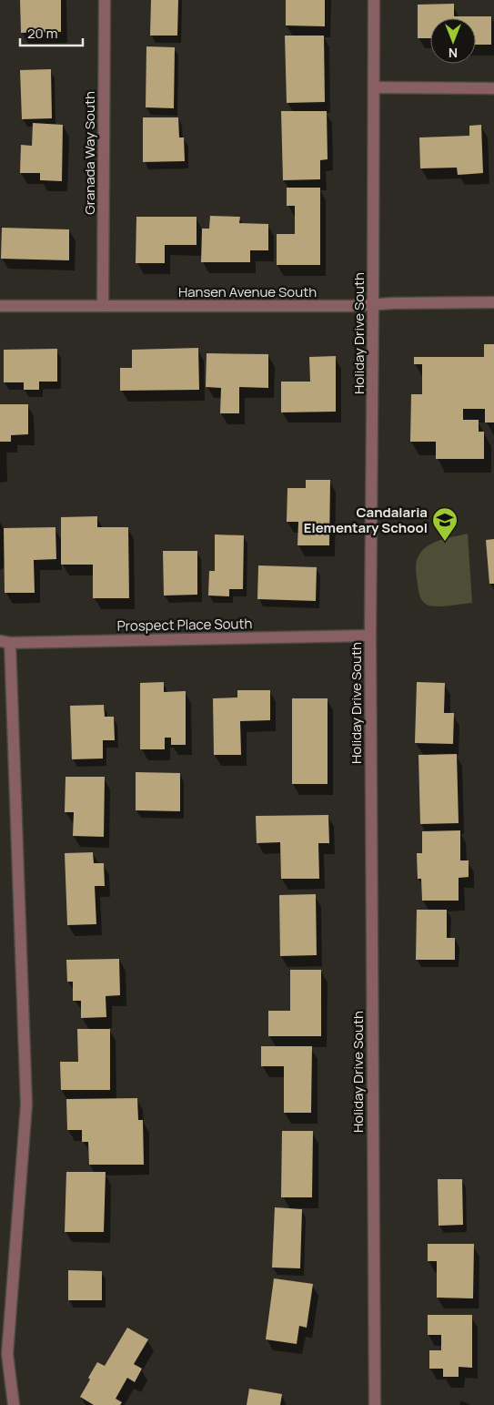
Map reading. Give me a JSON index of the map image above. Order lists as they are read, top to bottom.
{
  "streets": {
    "street": [
      "Granada Way South",
      "Hansen Avenue South",
      "Holiday Drive South",
      "Prospect Place South"
    ]
  },
  "crossings": [
    ["Granada Way South", "Hansen Avenue South"],
    ["Hansen Avenue South", "Holiday Drive South"],
    ["Holiday Drive South", "Prospect Place South"]
  ],
  "places": {
    "school or university": ["Candalaria Elementary School"]
  },
  "scale_bar": "20 m",
  "north": "bottom"
}
